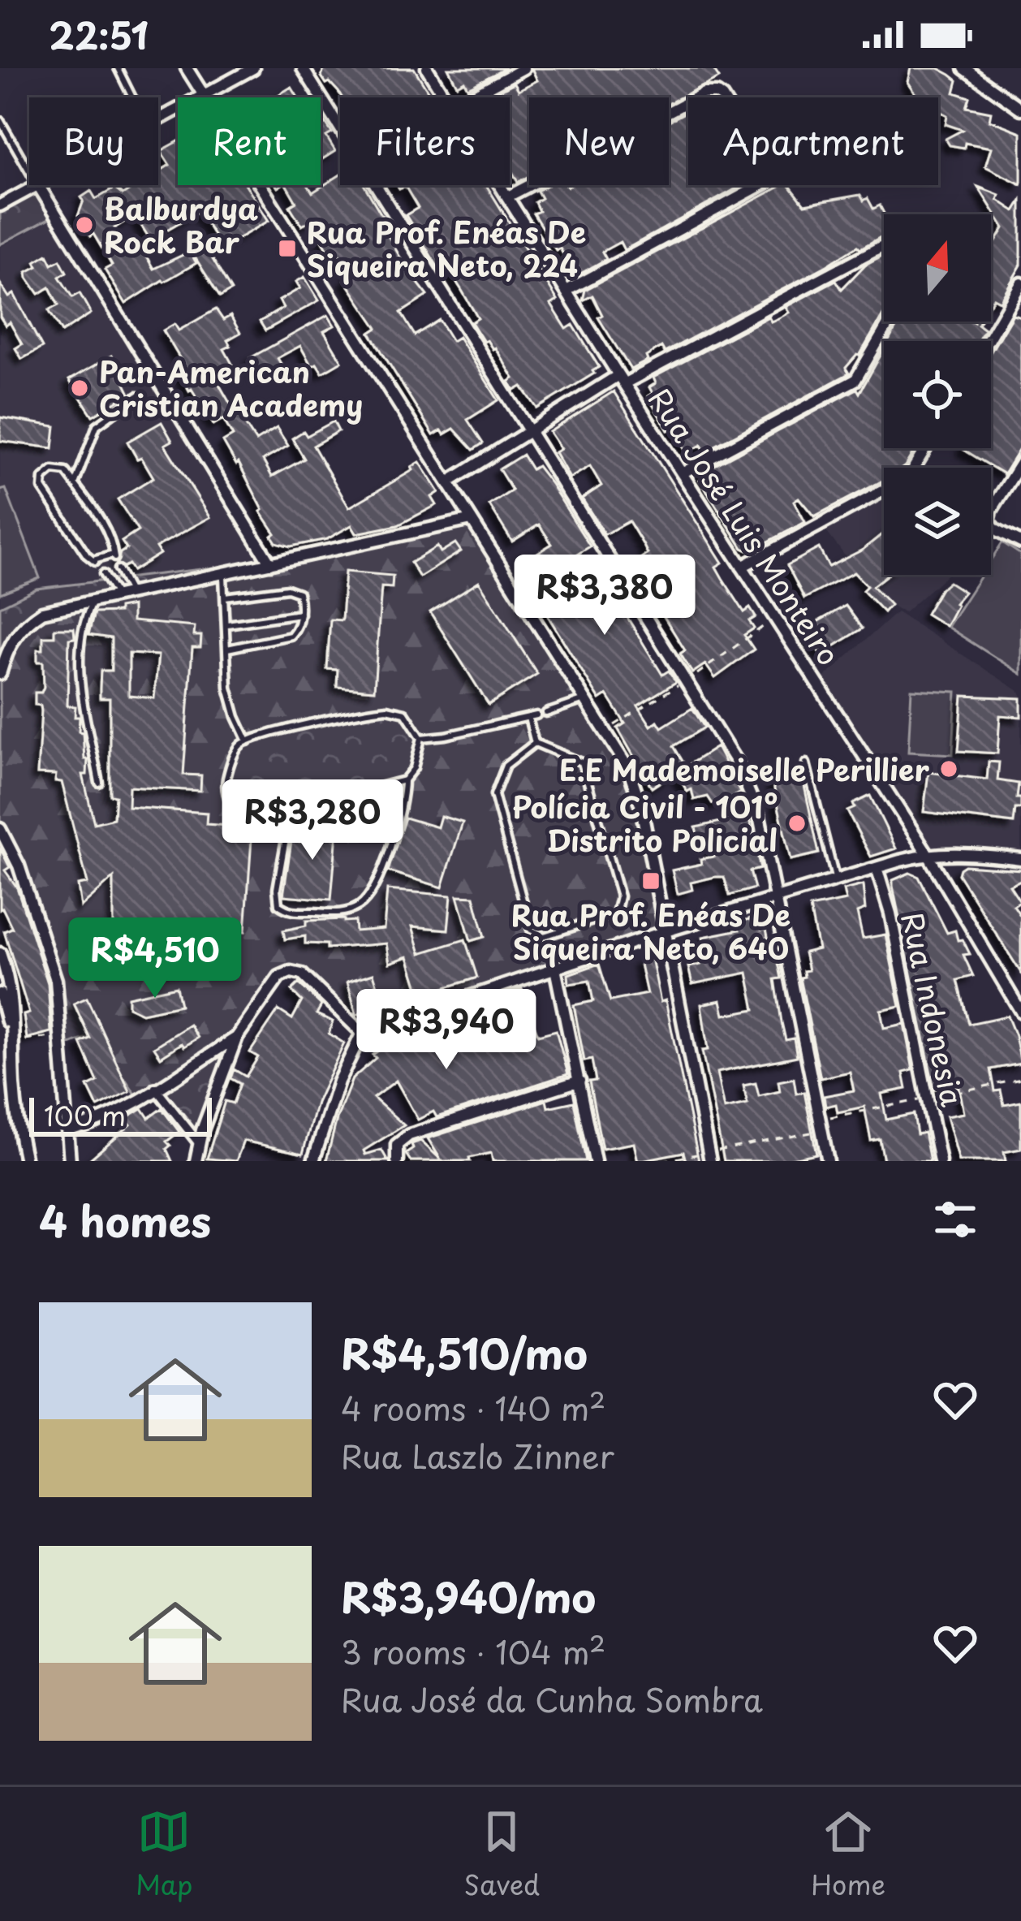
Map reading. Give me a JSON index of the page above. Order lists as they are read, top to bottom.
{
  "streets": {
    "street": ["Rua José Luis Monteiro", "Rua Indonesia"]
  },
  "places": {
    "other": [
      "Balburdya Rock Bar",
      "Pan-American Cristian Academy",
      "E.E Mademoiselle Perillier",
      "Polícia Civil - 101º Distrito Policial"
    ],
    "transit": ["Rua Prof. Enéas De Siqueira Neto, 224", "Rua Prof. Enéas De Siqueira Neto, 640"]
  },
  "scale_bar": "100 m",
  "north": "top",
  "page": {
    "status": "22:51",
    "chip": [
      "Buy",
      "Rent",
      "Filters",
      "New",
      "Apartment"
    ],
    "price": [
      "R$3,380",
      "R$3,280",
      "R$4,510",
      "R$3,940"
    ],
    "scale": "100 m",
    "heading": "4 homes",
    "list": [
      {
        "name": "R$4,510/mo",
        "note": "4 rooms · 140 m² · Rua Laszlo Zinner"
      },
      {
        "name": "R$3,940/mo",
        "note": "3 rooms · 104 m² · Rua José da Cunha Sombra"
      }
    ],
    "tabs": ["Map", "Saved", "Home"]
  }
}
